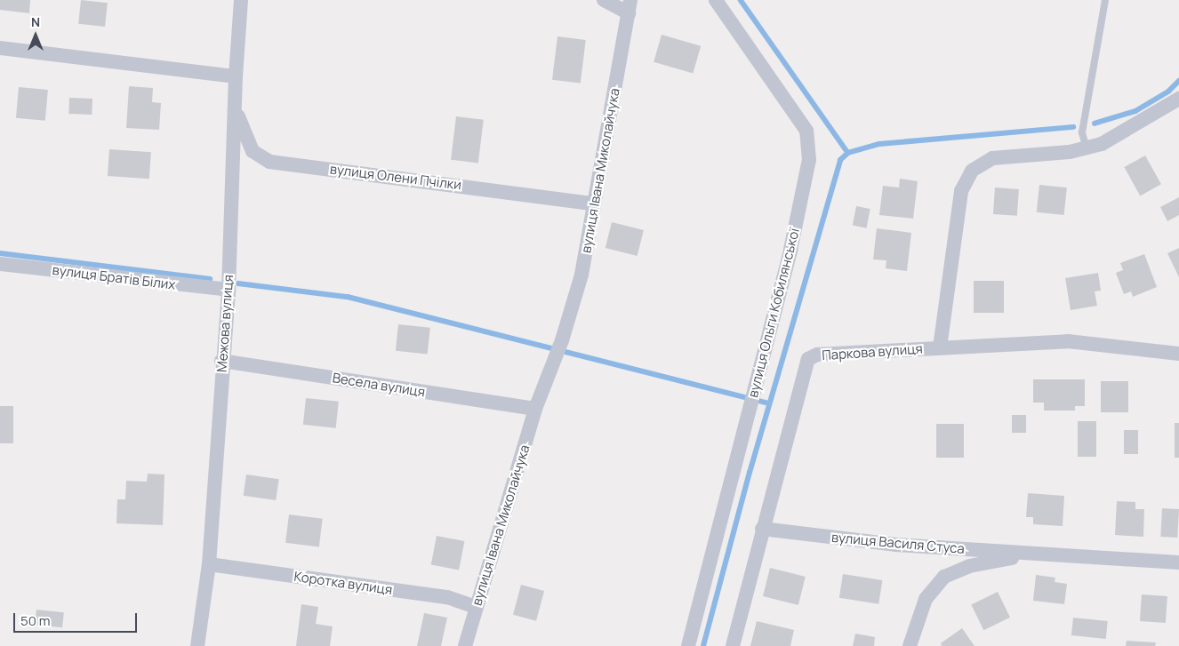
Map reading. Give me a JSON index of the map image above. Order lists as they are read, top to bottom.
{
  "streets": {
    "street": [
      "вулиця Івана Миколайчука",
      "вулиця Олени Пчілки",
      "вулиця Братів Білих",
      "вулиця Ольги Кобилянської",
      "Межова вулиця",
      "Паркова вулиця",
      "Весела вулиця",
      "вулиця Василя Стуса",
      "Коротка вулиця"
    ]
  },
  "crossings": [
    ["вулиця Івана Миколайчука", "вулиця Олени Пчілки"],
    ["вулиця Івана Миколайчука", "Весела вулиця"],
    ["вулиця Івана Миколайчука", "Коротка вулиця"],
    ["вулиця Олени Пчілки", "Межова вулиця"],
    ["вулиця Братів Білих", "Межова вулиця"],
    ["Межова вулиця", "Весела вулиця"],
    ["Межова вулиця", "Коротка вулиця"],
    ["Паркова вулиця", "вулиця Василя Стуса"]
  ],
  "scale_bar": "50 m",
  "north": "top"
}
